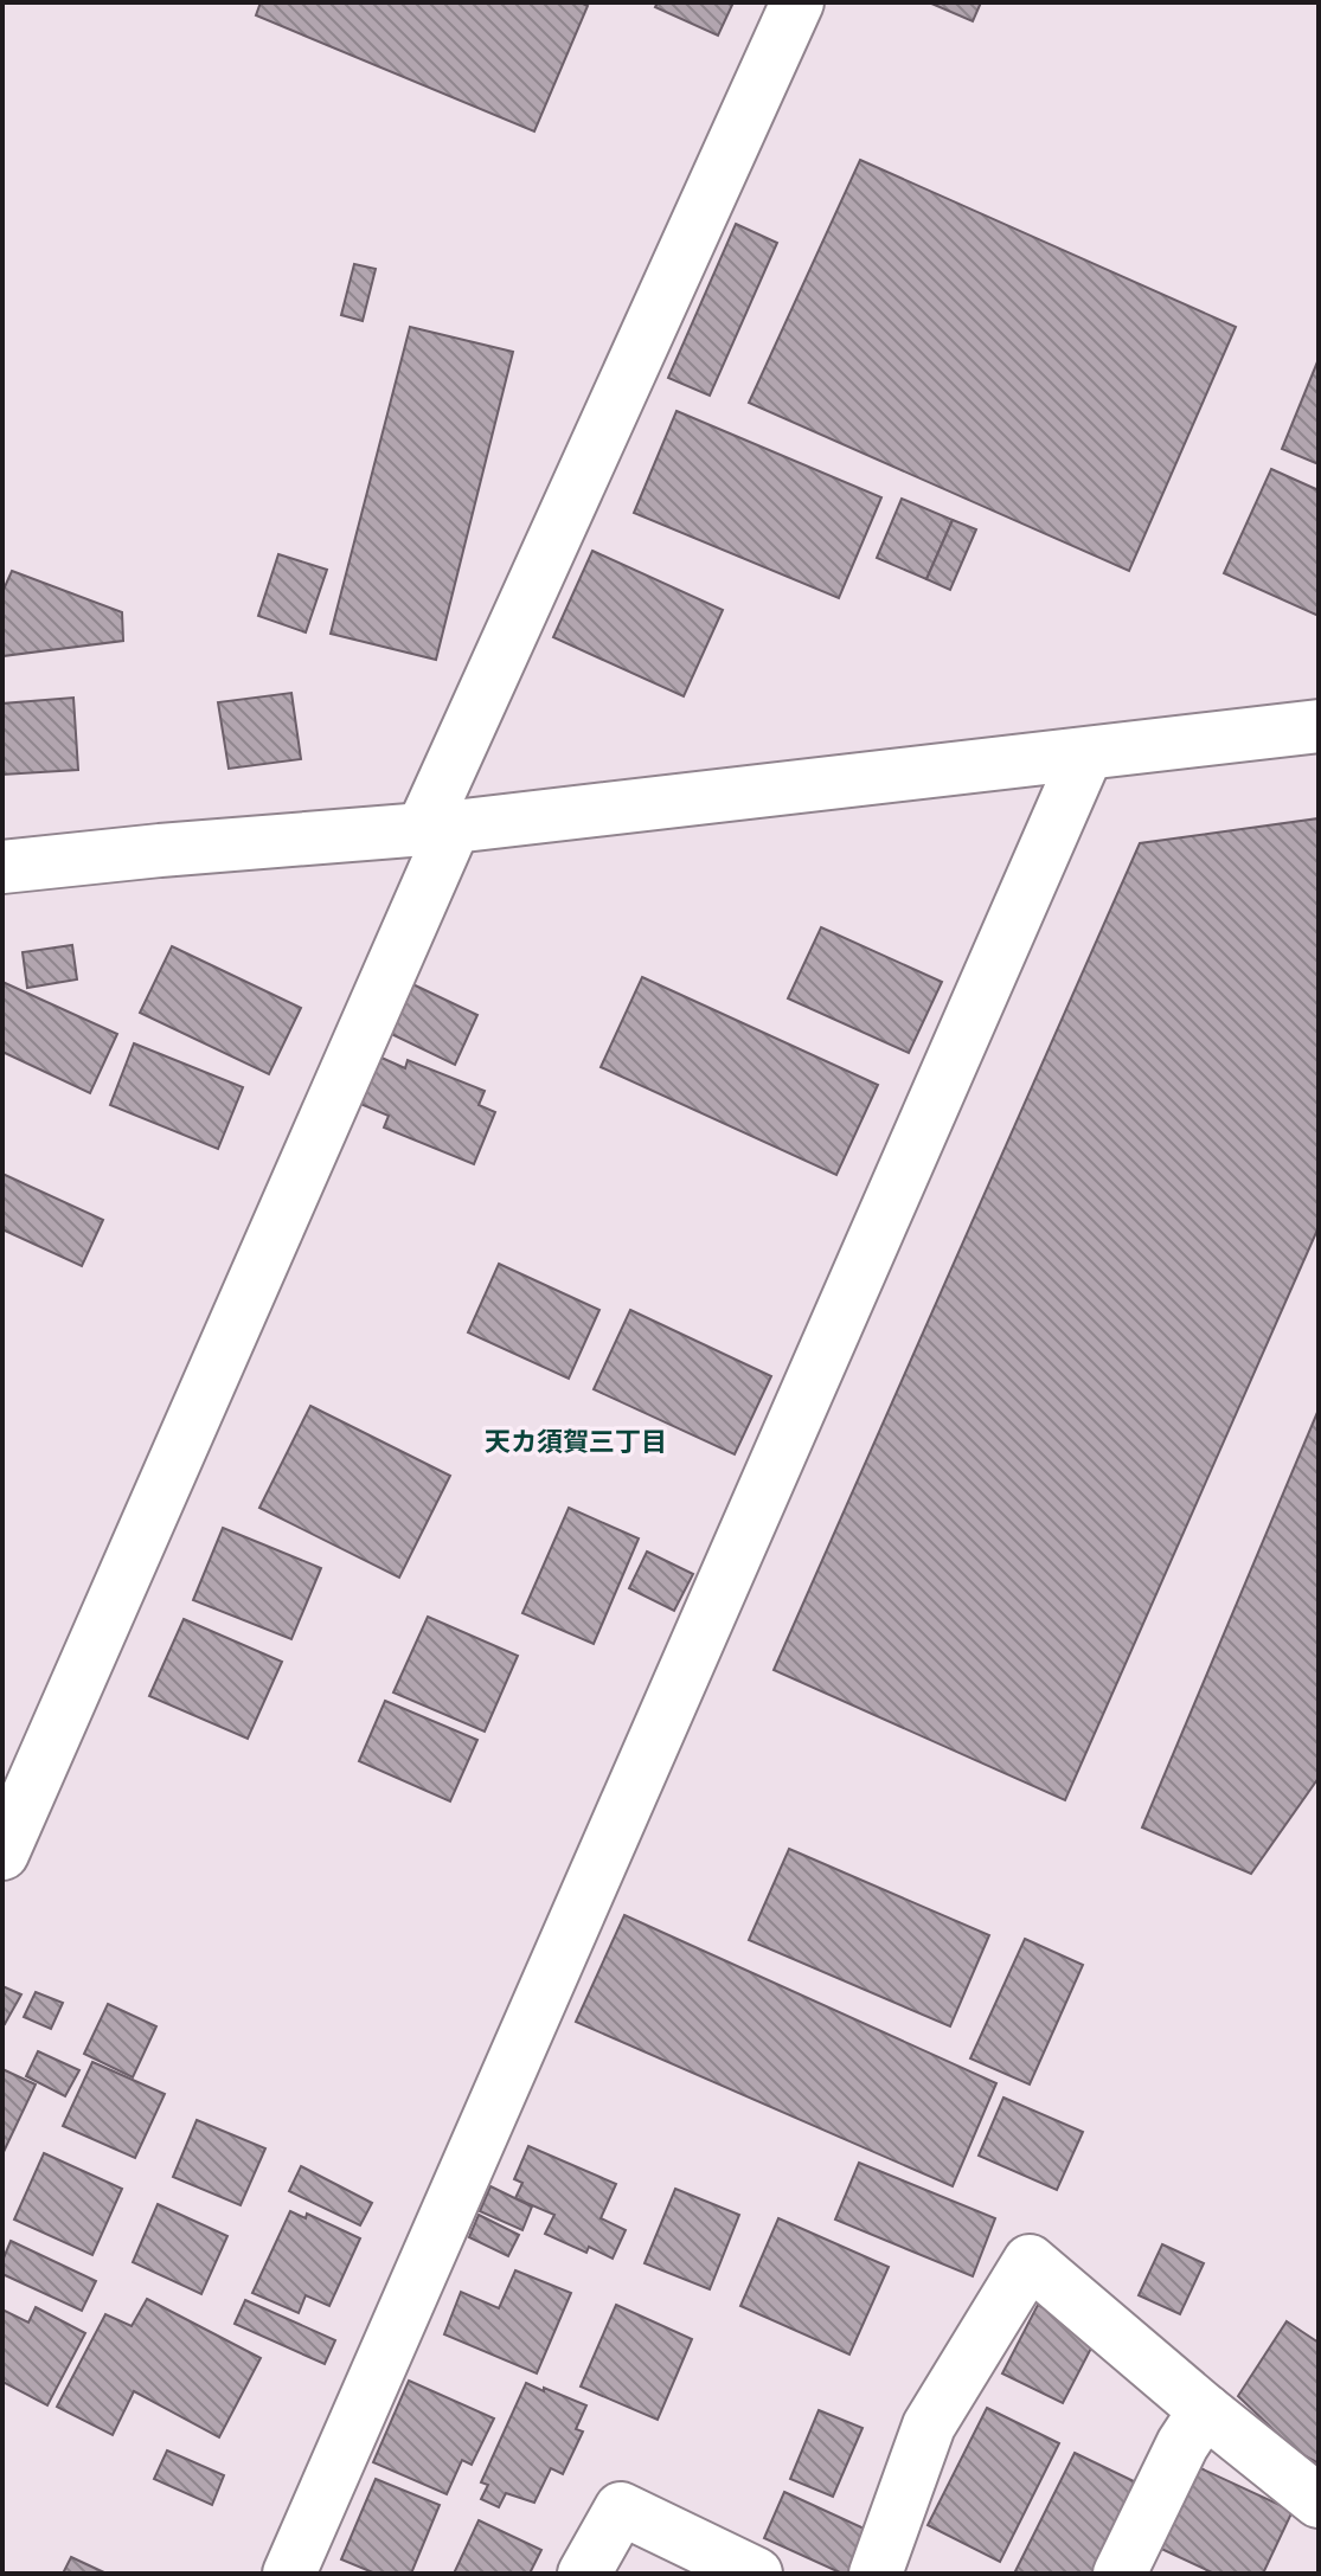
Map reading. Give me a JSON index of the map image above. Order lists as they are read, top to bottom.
{
  "districts": ["天カ須賀三丁目"]
}
